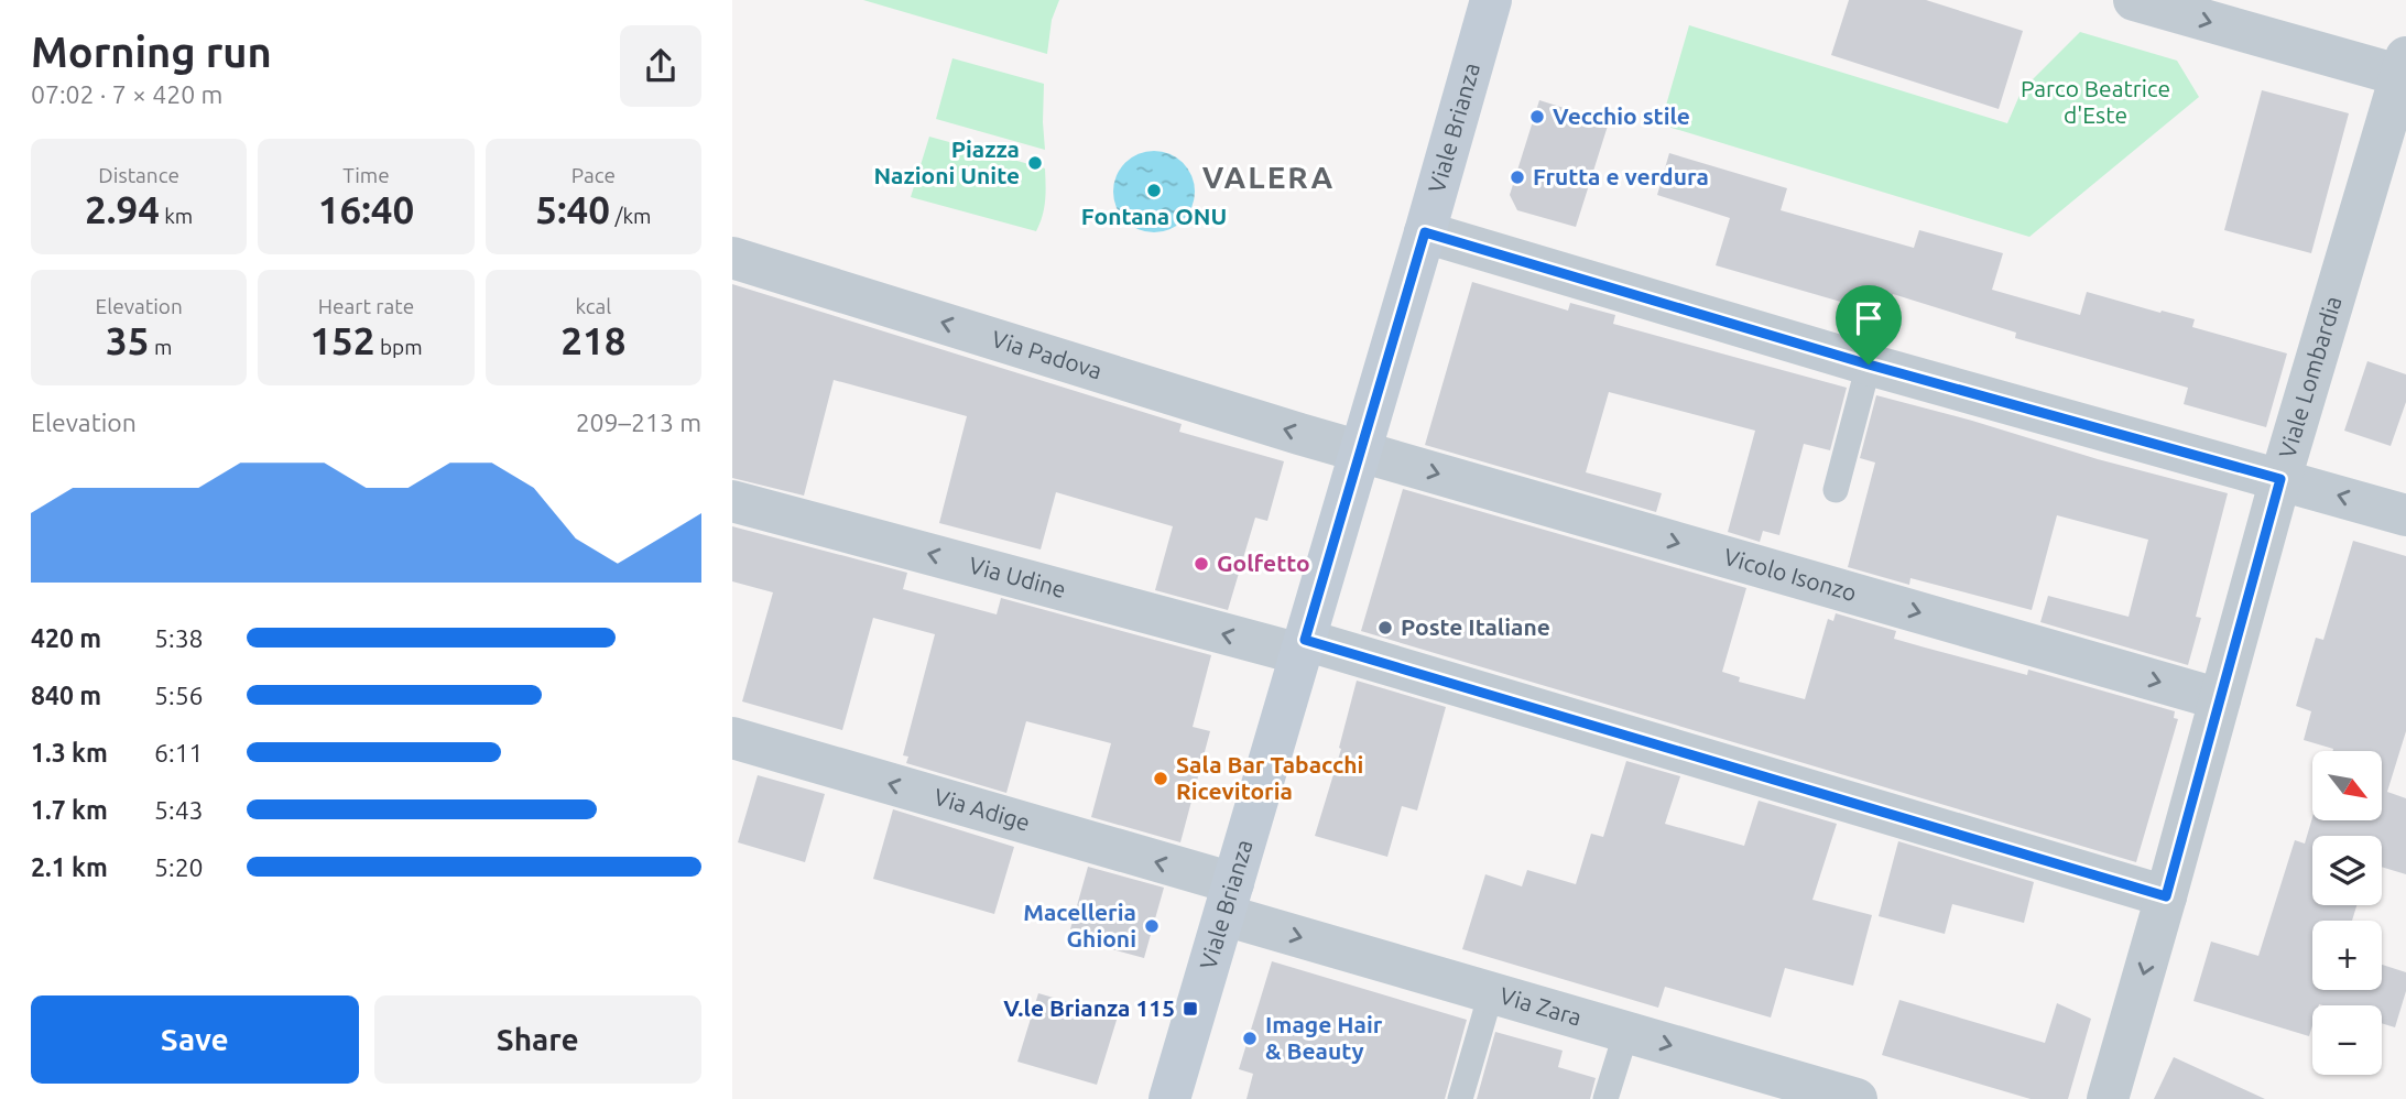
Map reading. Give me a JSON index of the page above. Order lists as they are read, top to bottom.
{
  "streets": {
    "street": [
      "Viale Brianza",
      "Via Padova",
      "Viale Lombardia",
      "Vicolo Isonzo",
      "Via Udine",
      "Via Adige",
      "Via Zara"
    ]
  },
  "crossings": [
    ["Viale Brianza", "Via Padova"],
    ["Viale Brianza", "Vicolo Isonzo"],
    ["Viale Brianza", "Via Udine"],
    ["Viale Brianza", "Via Adige"],
    ["Viale Brianza", "Via Zara"],
    ["Via Padova", "Vicolo Isonzo"],
    ["Viale Lombardia", "Vicolo Isonzo"],
    ["Viale Lombardia", "Via Udine"],
    ["Via Adige", "Via Zara"]
  ],
  "one_way": [
    "Via Padova",
    "Via Udine",
    "Via Adige",
    "Via Zara"
  ],
  "districts": ["VALERA"],
  "parks": ["Parco Beatrice d'Este"],
  "places": {
    "other": [
      "Vecchio stile",
      "Piazza Nazioni Unite",
      "Frutta e verdura",
      "Fontana ONU",
      "Golfetto",
      "Poste Italiane",
      "Sala Bar Tabacchi Ricevitoria",
      "Macelleria Ghioni",
      "Image Hair & Beauty"
    ],
    "transit": ["V.le Brianza 115"]
  },
  "north": "bottom right",
  "page": {
    "heading": ["Morning run", "07:02 · 7 × 420 m"],
    "stats": [
      ["Distance", "2.94 km"],
      ["Time", "16:40"],
      ["Pace", "5:40 /km"],
      ["Elevation", "35 m"],
      ["Heart rate", "152 bpm"],
      ["kcal", "218"]
    ],
    "chart": ["Elevation", "209–213 m"],
    "list": [
      {
        "name": "420 m",
        "note": "5:38"
      },
      {
        "name": "840 m",
        "note": "5:56"
      },
      {
        "name": "1.3 km",
        "note": "6:11"
      },
      {
        "name": "1.7 km",
        "note": "5:43"
      },
      {
        "name": "2.1 km",
        "note": "5:20"
      }
    ],
    "map_buttons": ["+", "−"],
    "buttons": ["Save", "Share"]
  }
}
